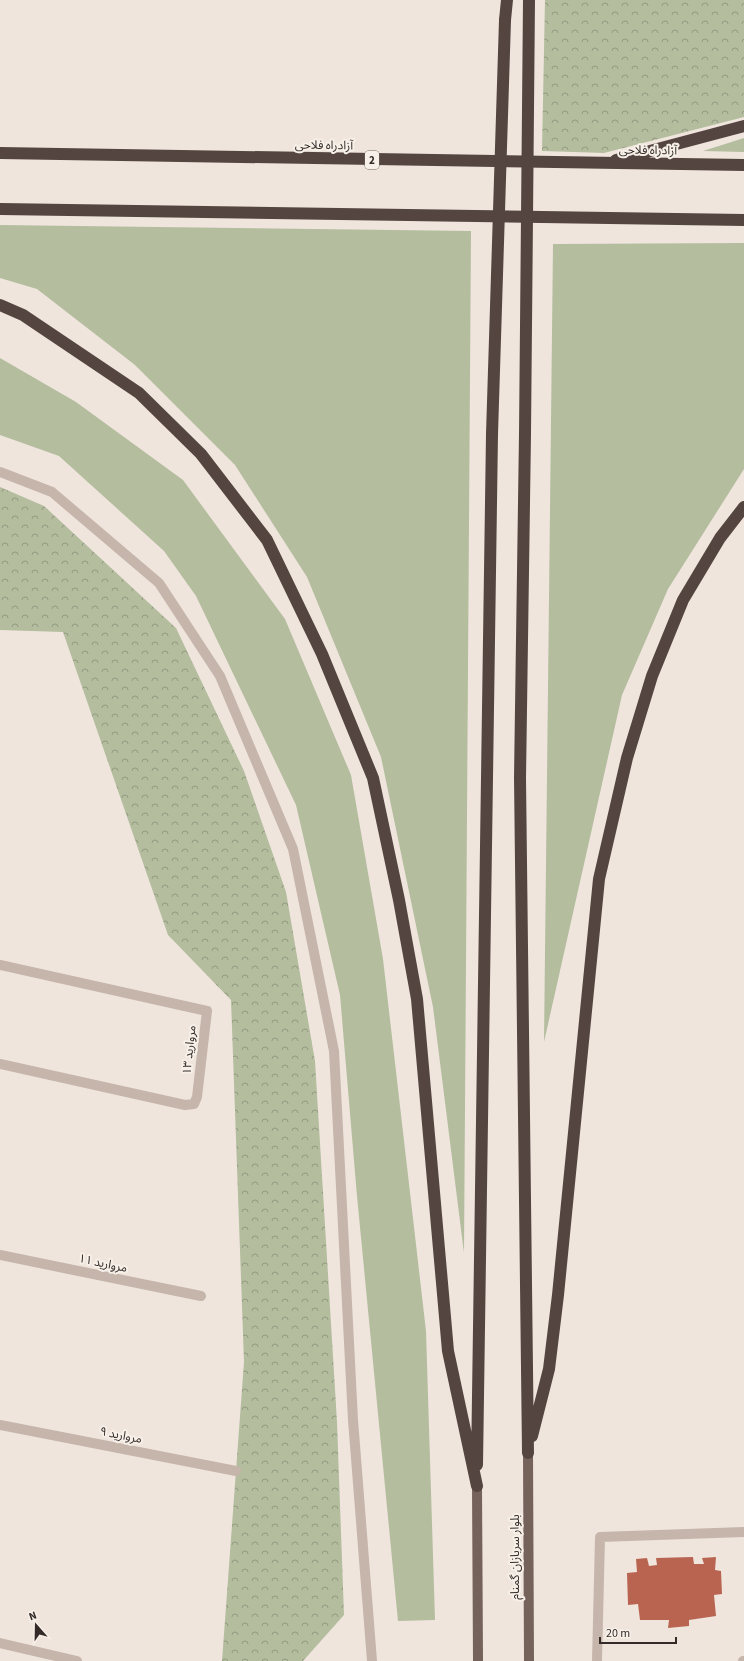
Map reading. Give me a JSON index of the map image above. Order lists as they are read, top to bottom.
{
  "streets": {
    "highway": ["آزادراه فلاحی", "2"],
    "main road": ["بلوار سربازان گمنام"],
    "street": ["مروارید ۱۳", "مروارید ۱۱", "مروارید ۹"]
  },
  "scale_bar": "20 m",
  "north": "top"
}
